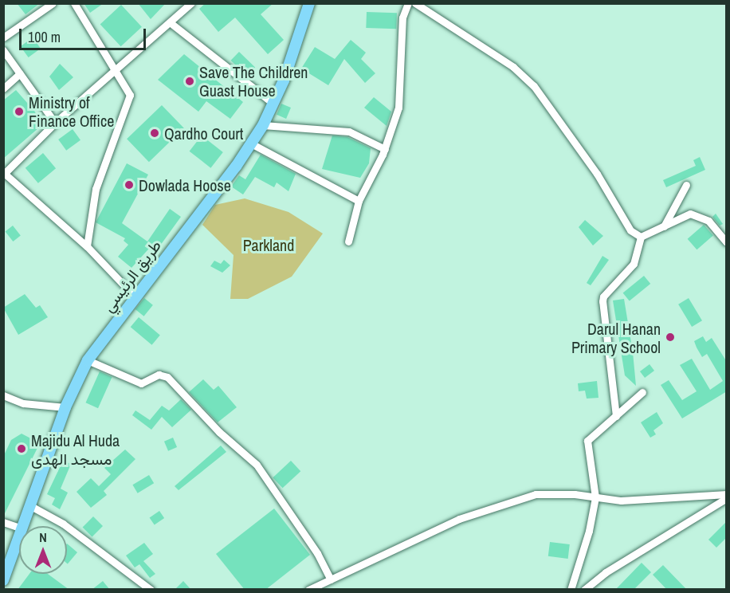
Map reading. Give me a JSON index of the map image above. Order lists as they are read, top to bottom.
{
  "streets": {
    "main road": ["طريق الرئيسي"]
  },
  "parks": ["Parkland"],
  "places": [
    "Save The Children Guast House",
    "Ministry of Finance Office",
    "Qardho Court",
    "Dowlada Hoose",
    "Darul Hanan Primary School",
    "Majidu Al Huda مسجد الهدى"
  ],
  "scale_bar": "100 m",
  "north": "top"
}
